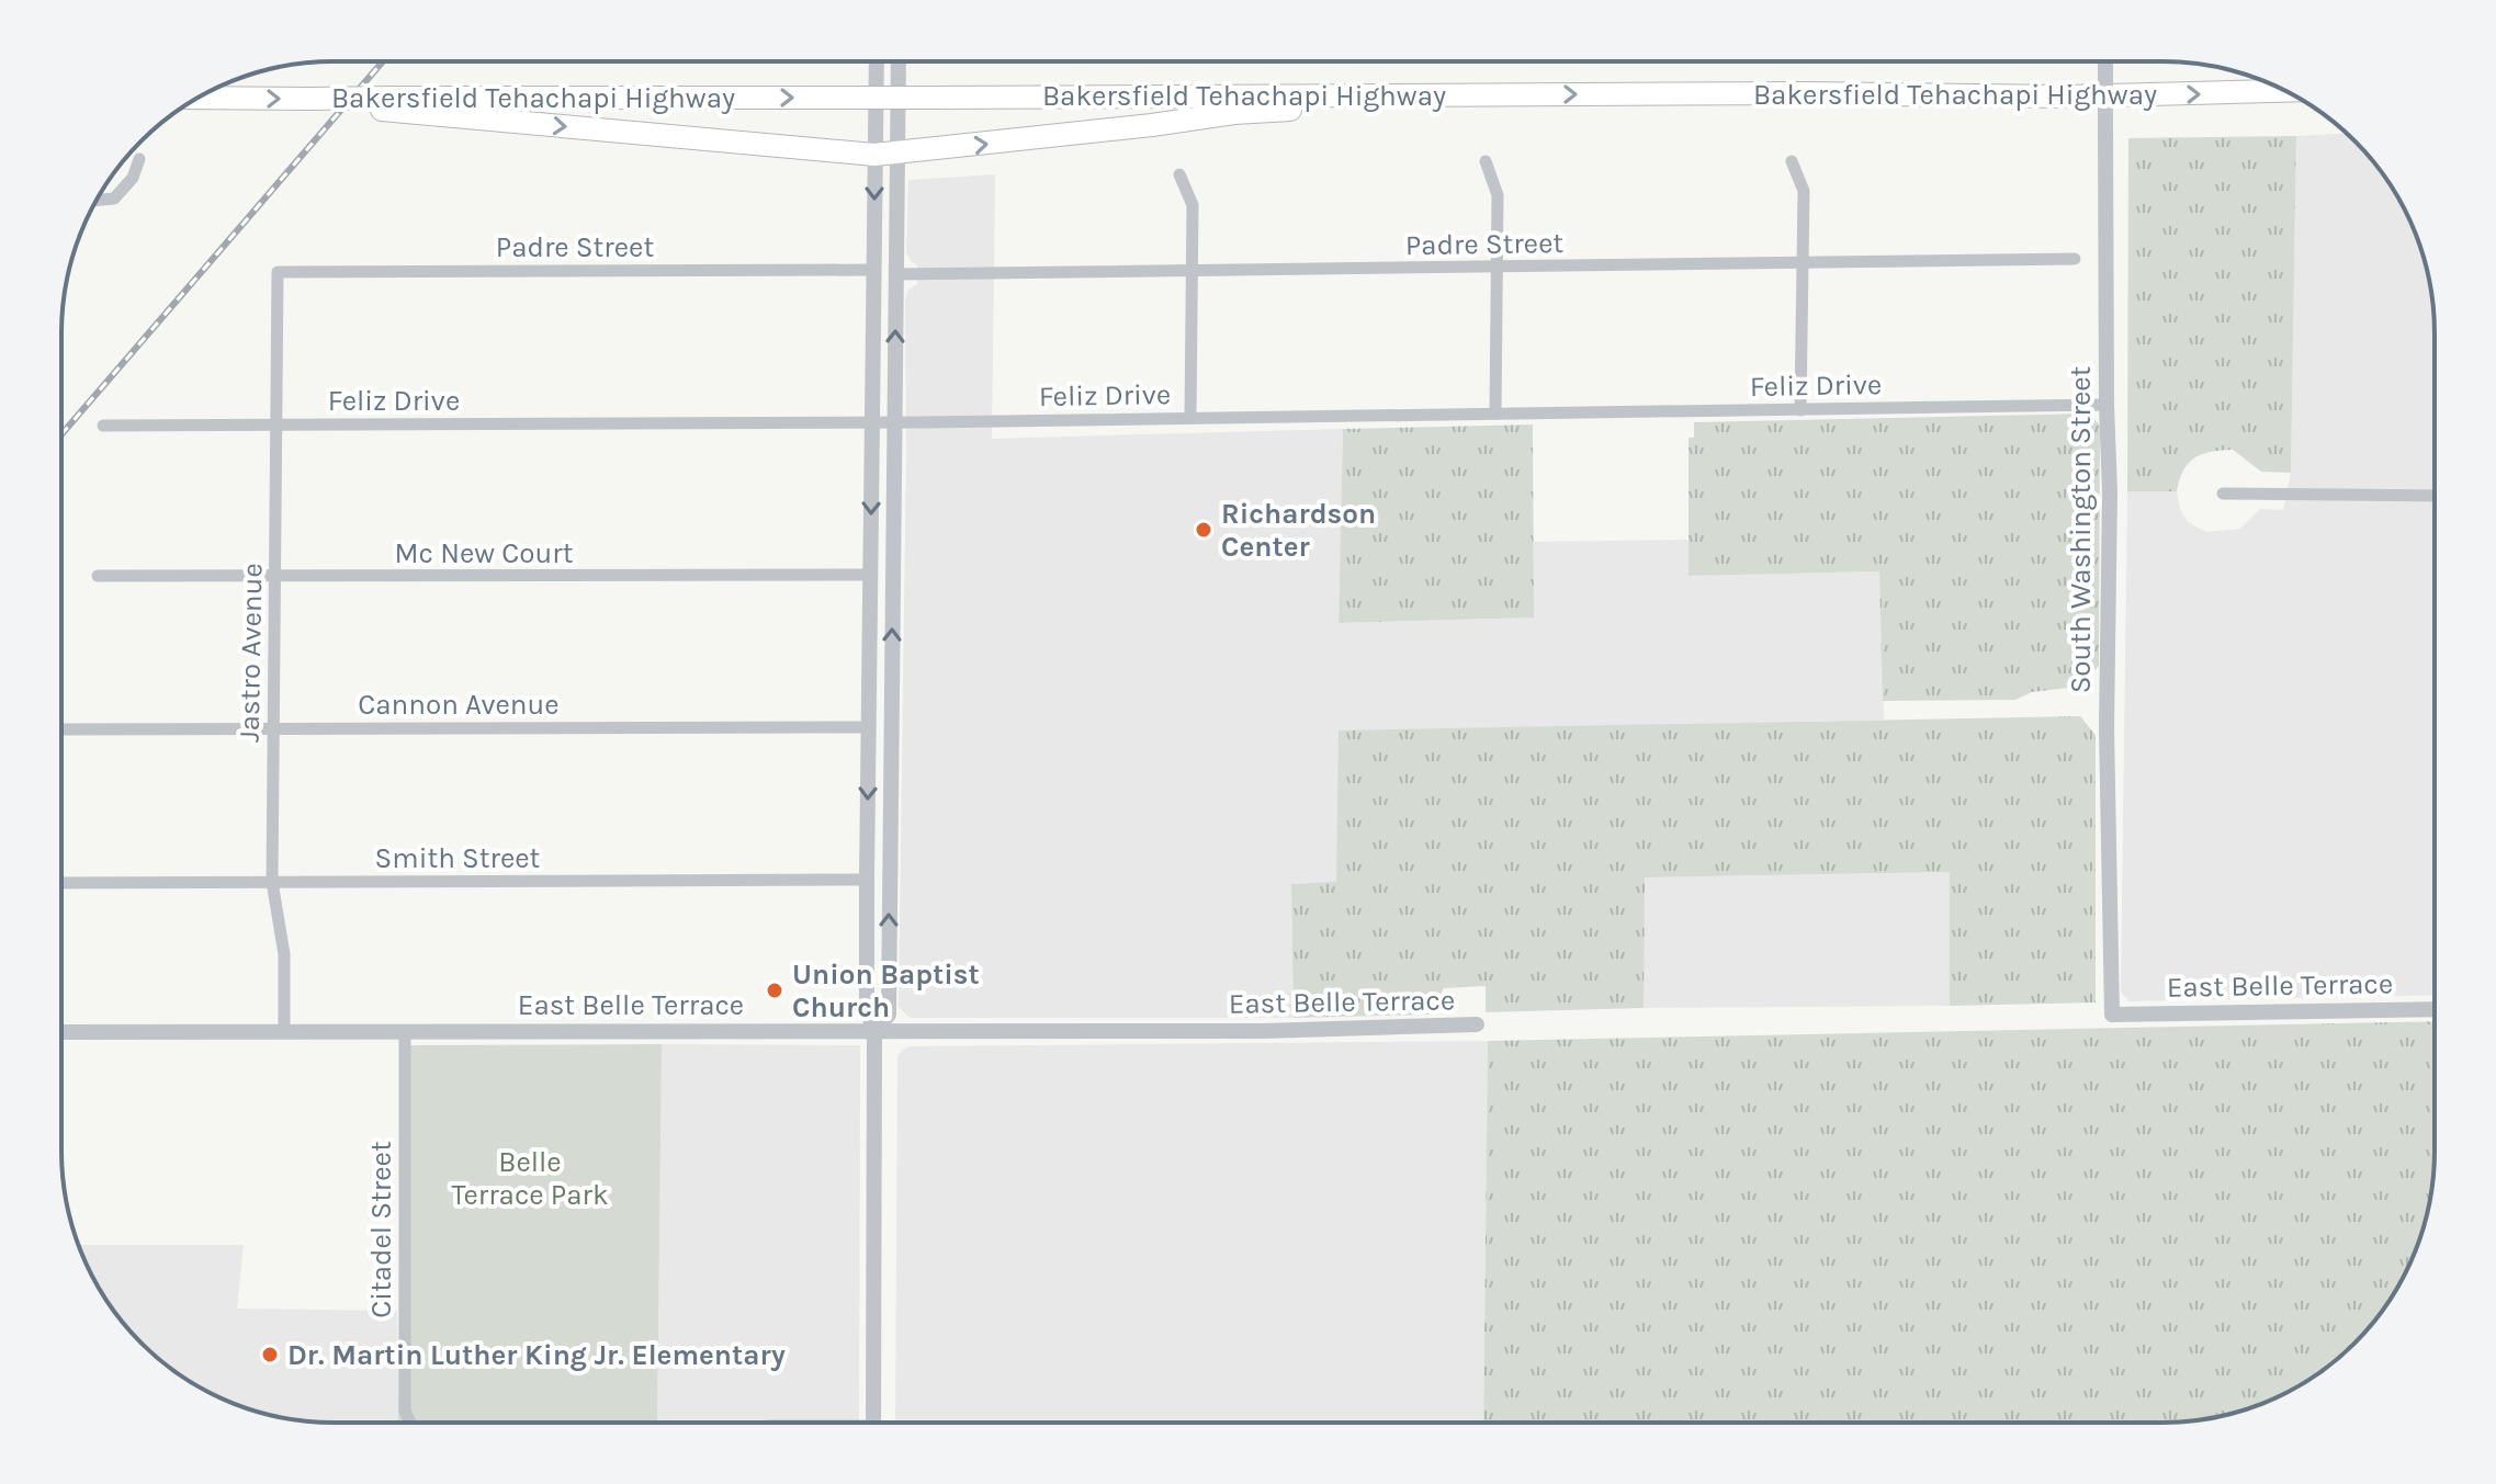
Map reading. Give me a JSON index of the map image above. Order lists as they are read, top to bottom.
{
  "streets": {
    "highway": ["Bakersfield Tehachapi Highway"],
    "street": [
      "Padre Street",
      "Feliz Drive",
      "South Washington Street",
      "Mc New Court",
      "Jastro Avenue",
      "Cannon Avenue",
      "Smith Street",
      "East Belle Terrace",
      "Citadel Street"
    ]
  },
  "crossings": [
    ["Padre Street", "Jastro Avenue"],
    ["Feliz Drive", "South Washington Street"],
    ["Feliz Drive", "Jastro Avenue"],
    ["South Washington Street", "East Belle Terrace"],
    ["Mc New Court", "Jastro Avenue"],
    ["Jastro Avenue", "Cannon Avenue"],
    ["Jastro Avenue", "Smith Street"],
    ["Jastro Avenue", "East Belle Terrace"],
    ["East Belle Terrace", "Citadel Street"]
  ],
  "parks": ["Belle Terrace Park"],
  "places": ["Richardson Center", "Union Baptist Church", "Dr. Martin Luther King Jr. Elementary"]
}
